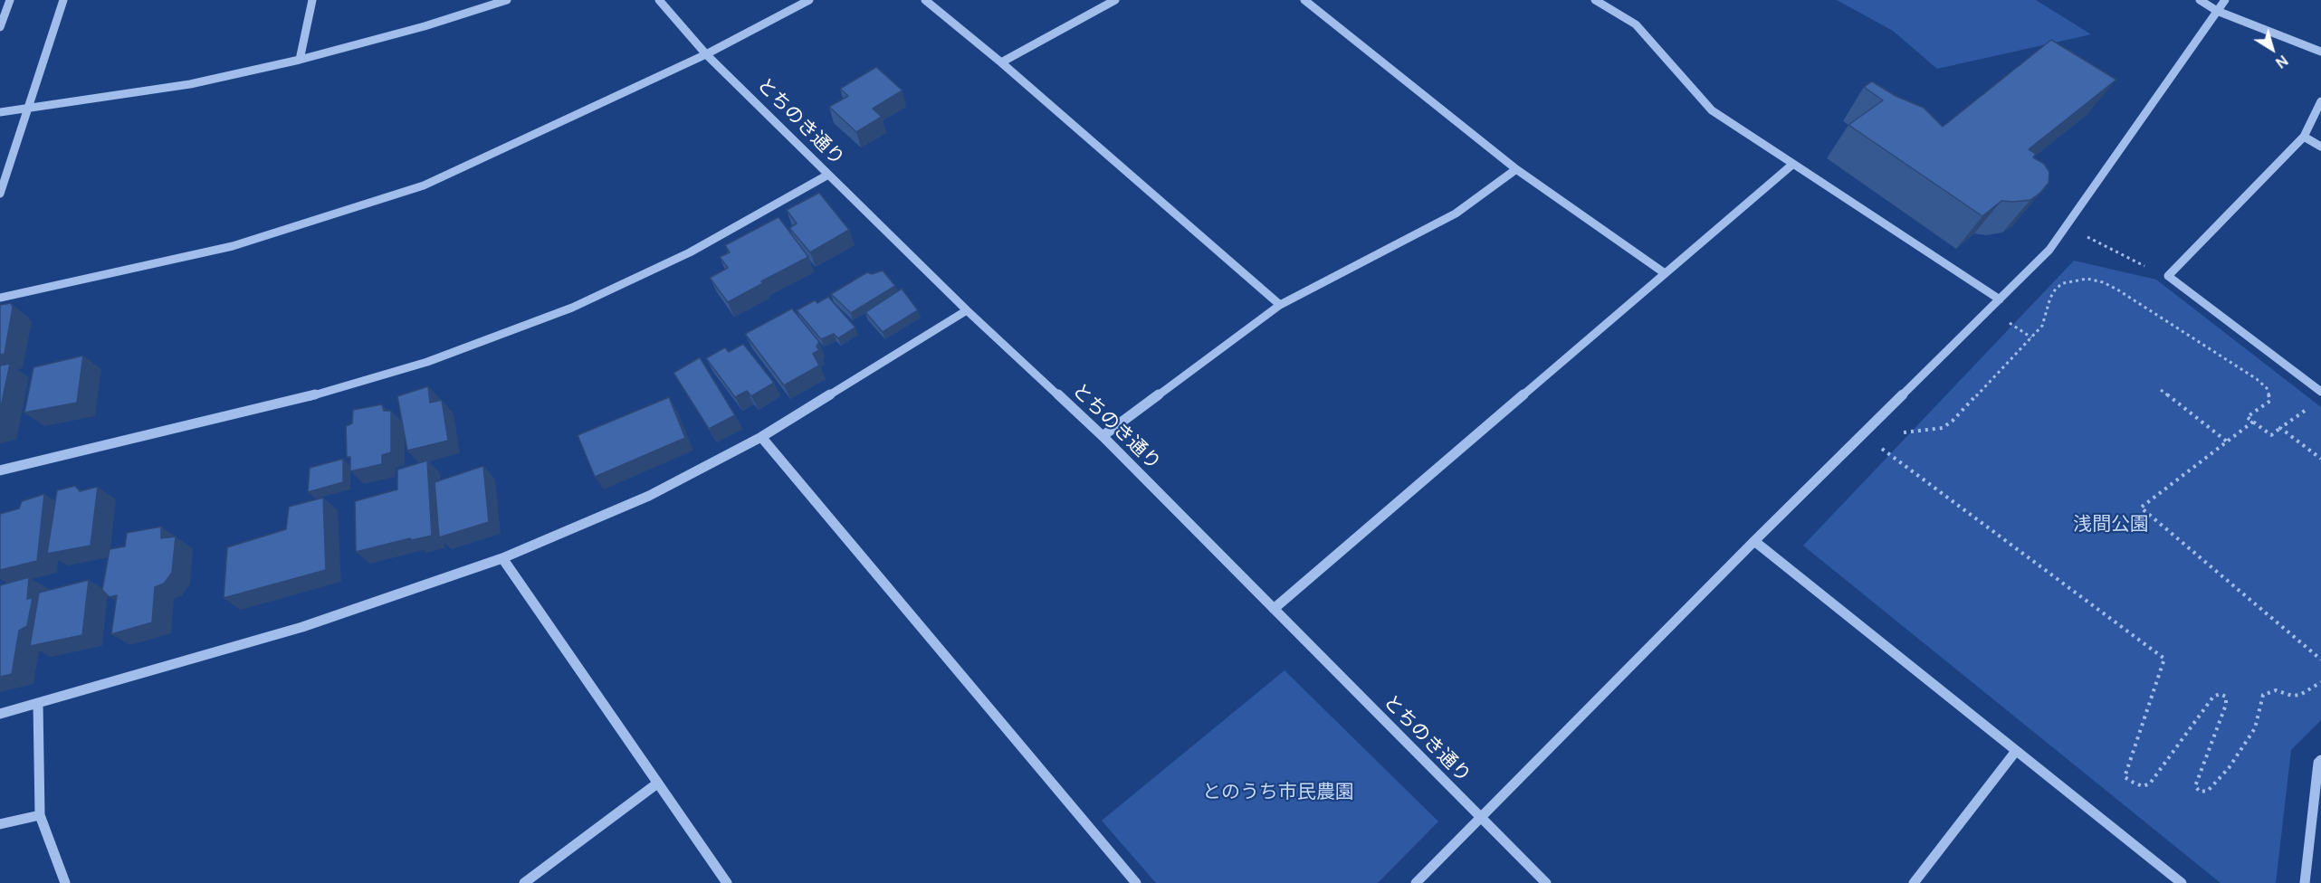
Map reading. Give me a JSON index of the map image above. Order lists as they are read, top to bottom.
{
  "streets": {
    "street": ["とちのき通り"]
  },
  "parks": ["浅間公園", "とのうち市民農園"],
  "north": "bottom right"
}
